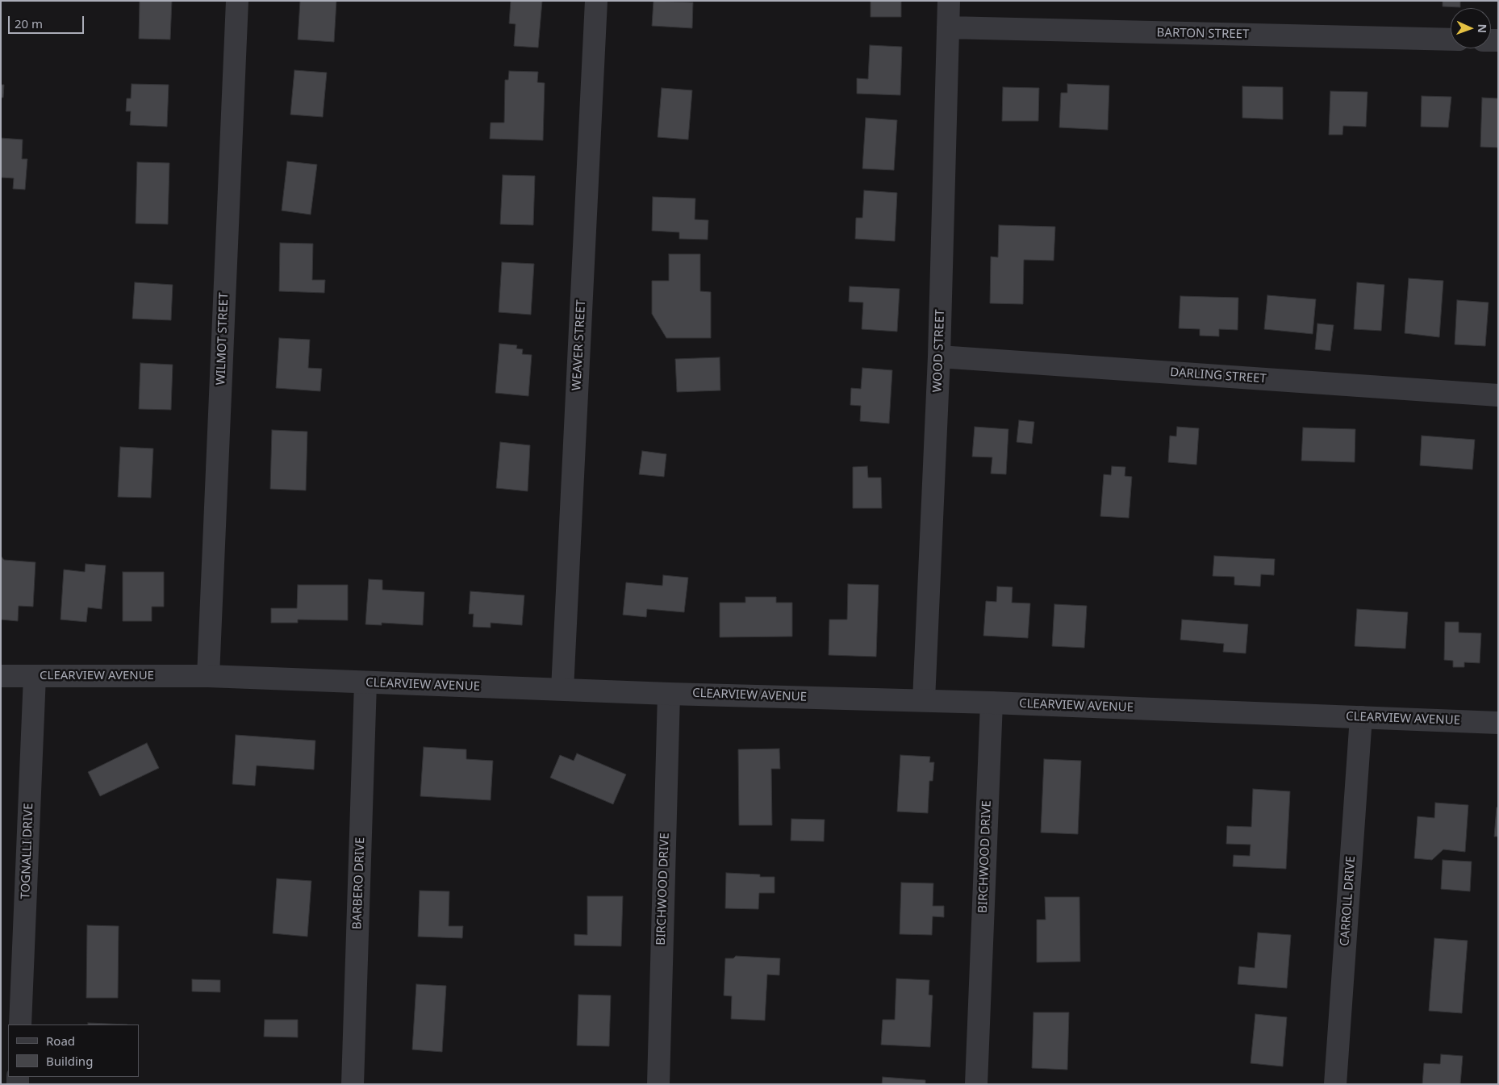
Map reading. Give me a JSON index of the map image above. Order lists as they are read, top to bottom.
{
  "streets": {
    "street": [
      "BARTON STREET",
      "WILMOT STREET",
      "WEAVER STREET",
      "WOOD STREET",
      "DARLING STREET",
      "CLEARVIEW AVENUE",
      "TOGNALLI DRIVE",
      "BIRCHWOOD DRIVE",
      "BARBERO DRIVE",
      "CARROLL DRIVE"
    ]
  },
  "crossings": [
    ["BARTON STREET", "WOOD STREET"],
    ["WILMOT STREET", "CLEARVIEW AVENUE"],
    ["WEAVER STREET", "CLEARVIEW AVENUE"],
    ["WOOD STREET", "DARLING STREET"],
    ["WOOD STREET", "CLEARVIEW AVENUE"],
    ["CLEARVIEW AVENUE", "TOGNALLI DRIVE"],
    ["CLEARVIEW AVENUE", "BIRCHWOOD DRIVE"],
    ["CLEARVIEW AVENUE", "BARBERO DRIVE"],
    ["CLEARVIEW AVENUE", "CARROLL DRIVE"]
  ],
  "legend": ["Road", "Building"],
  "scale_bar": "20 m",
  "north": "right"
}
